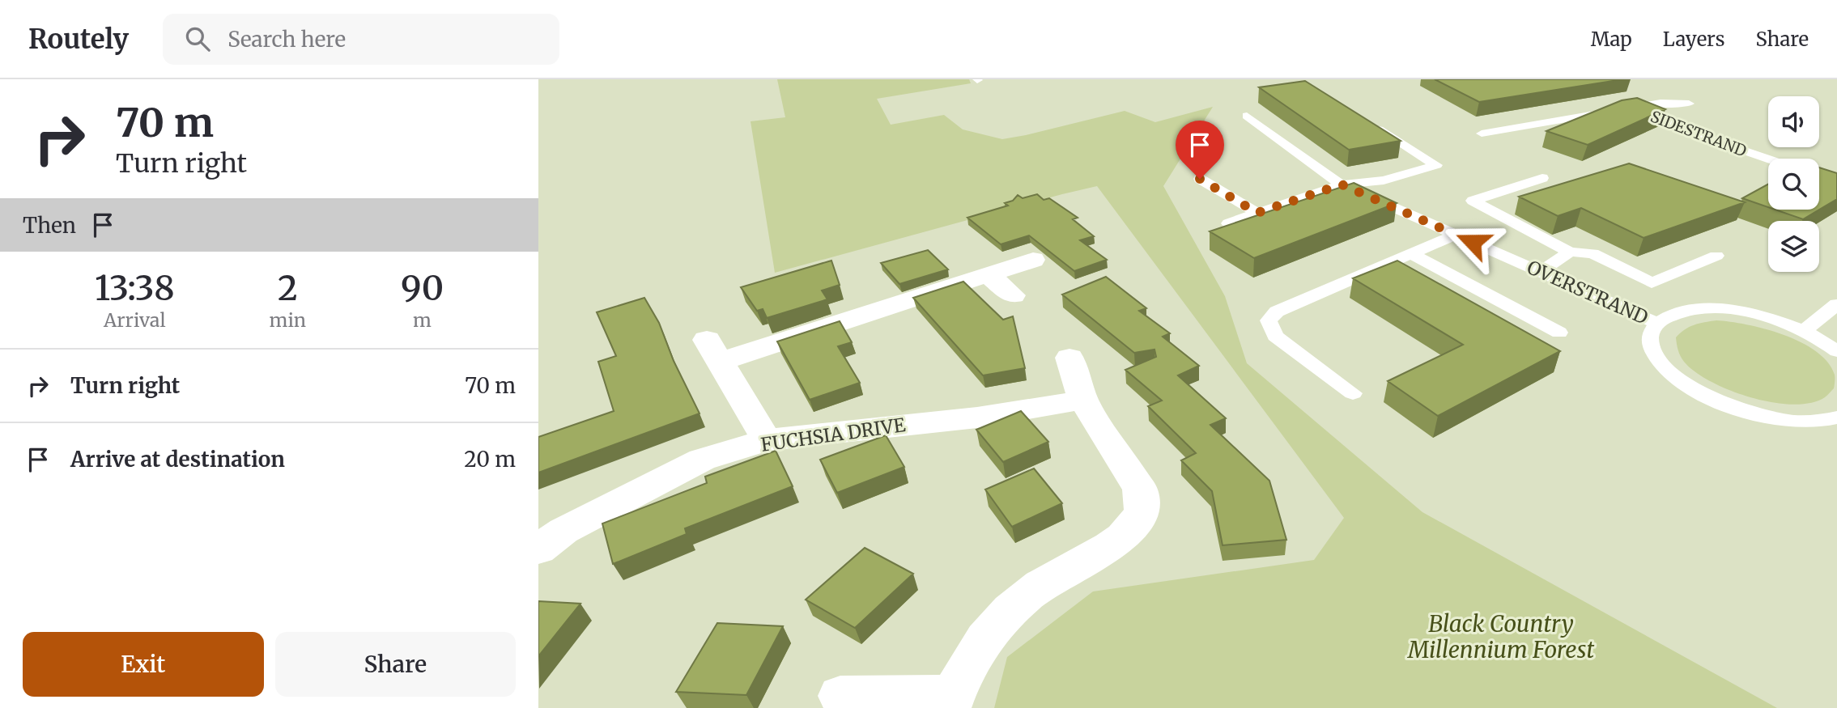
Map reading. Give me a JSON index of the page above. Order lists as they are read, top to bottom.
{
  "streets": {
    "street": ["FUCHSIA DRIVE"],
    "lane": ["SIDESTRAND", "OVERSTRAND"]
  },
  "parks": ["Black Country Millennium Forest"],
  "page": {
    "header": "Routely",
    "search": "Search here",
    "nav": ["Map", "Layers", "Share"],
    "turn": ["70 m", "Turn right"],
    "then": "Then",
    "eta": [
      "13:38",
      "Arrival",
      "2",
      "min",
      "90",
      "m"
    ],
    "list": [
      {
        "name": "Turn right",
        "value": "70 m"
      },
      {
        "name": "Arrive at destination",
        "value": "20 m"
      }
    ],
    "buttons": ["Exit", "Share"]
  }
}
